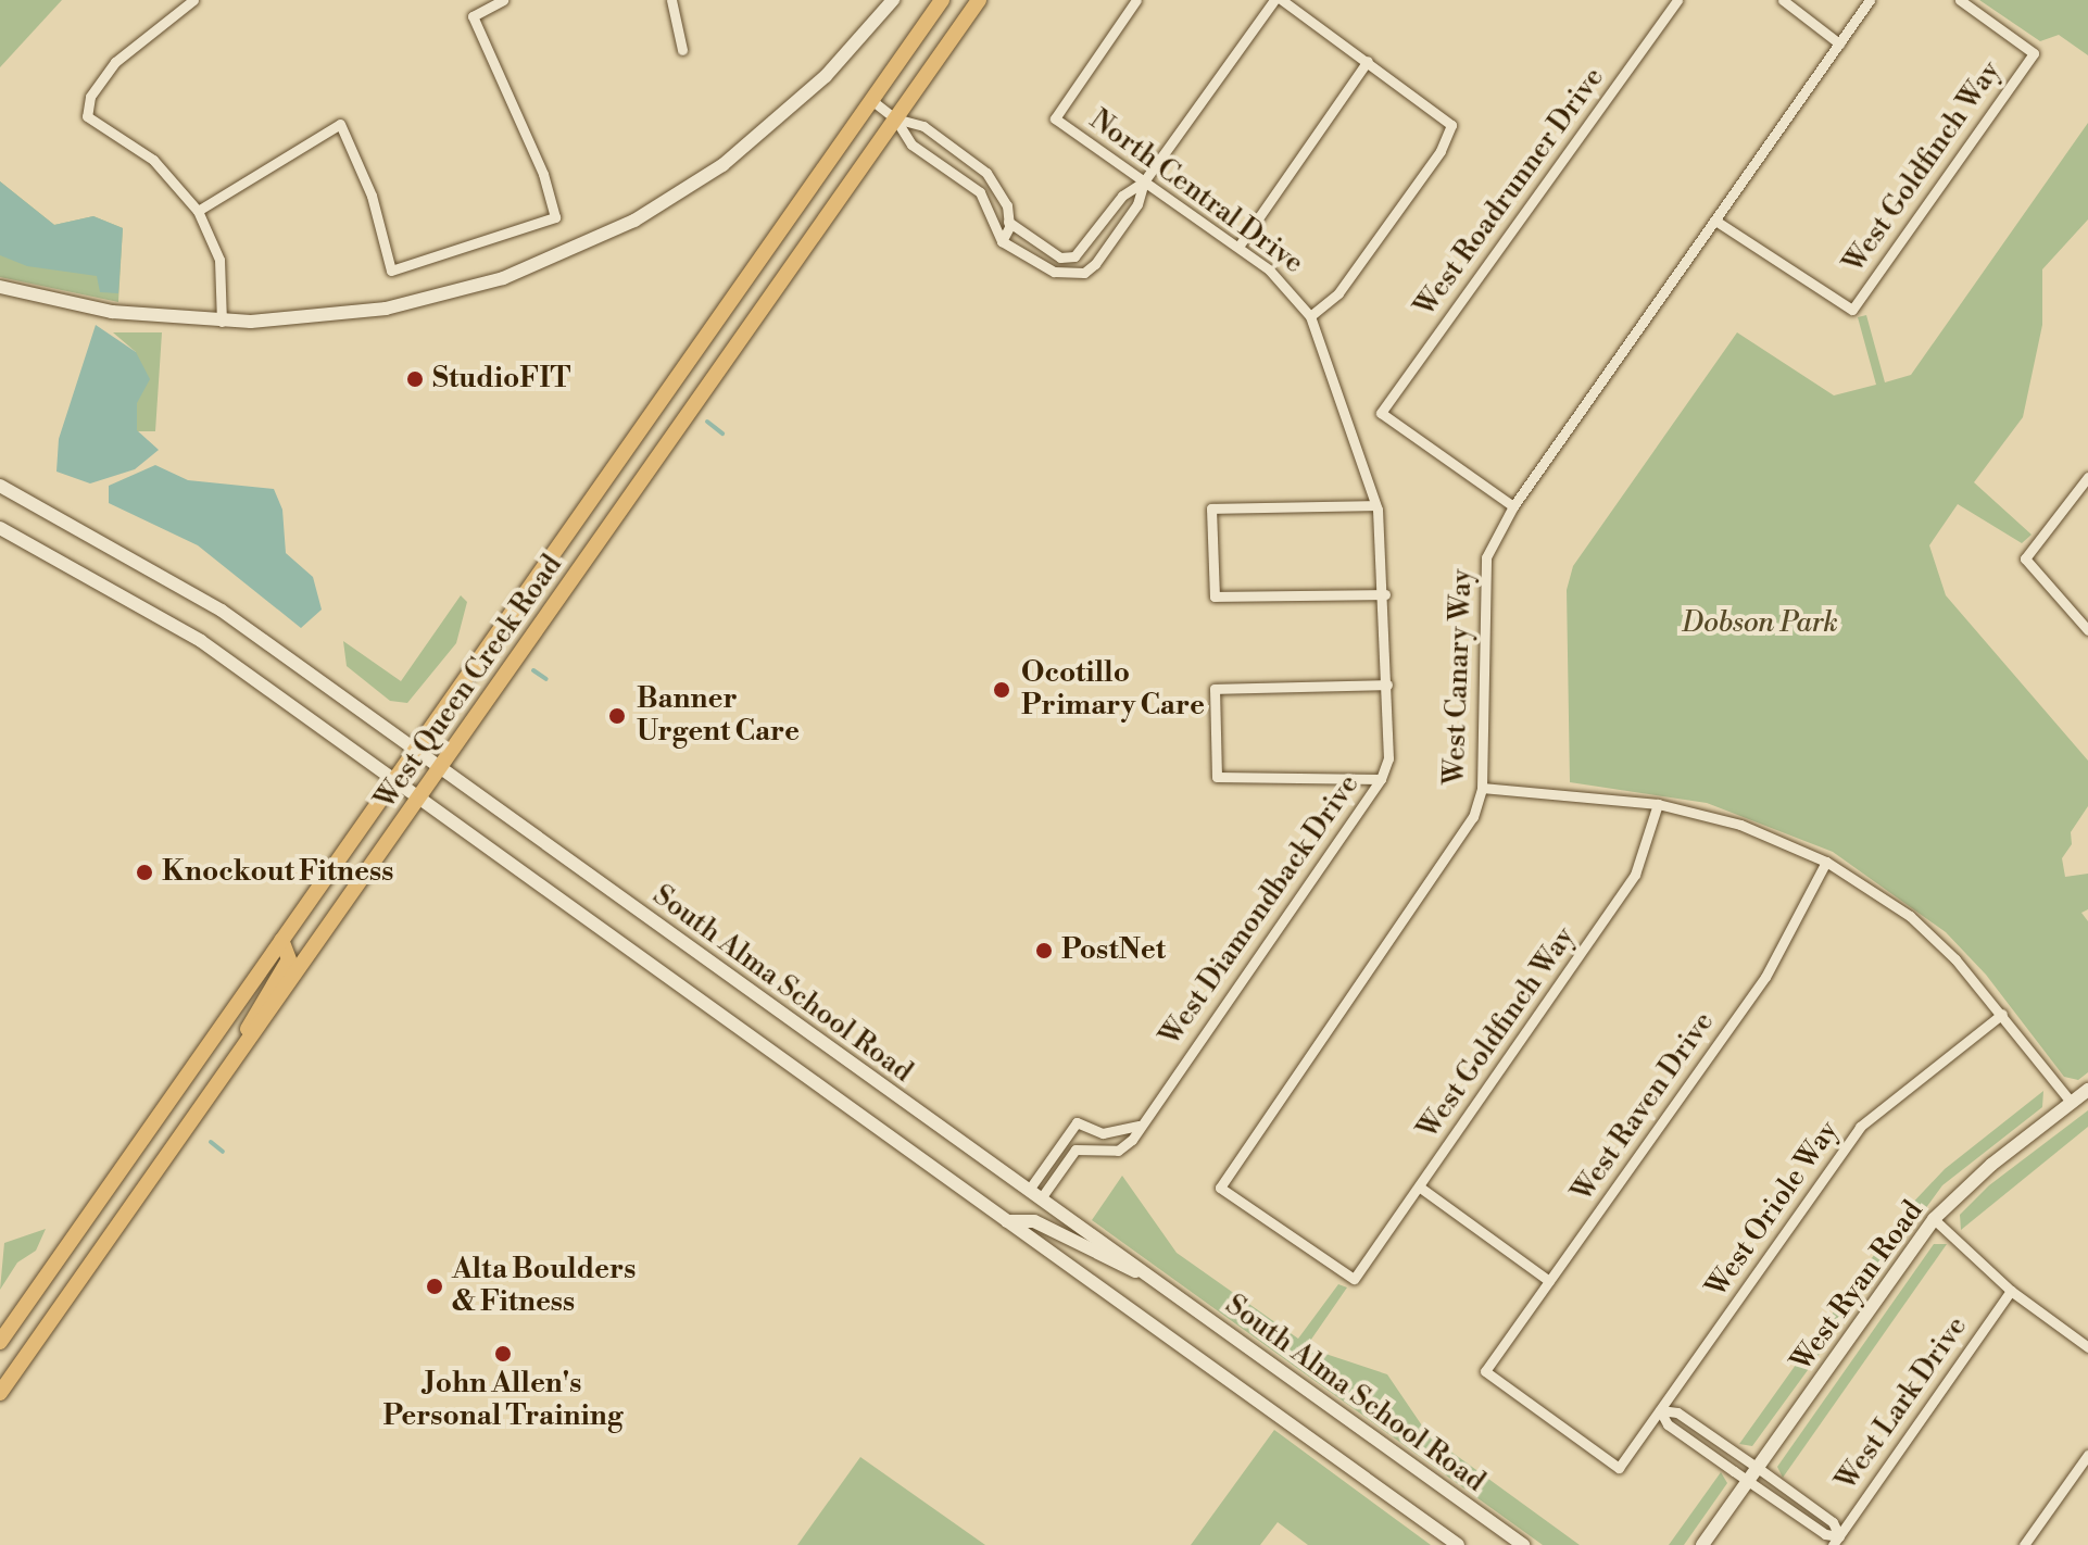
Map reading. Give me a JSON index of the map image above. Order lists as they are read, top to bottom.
{
  "streets": {
    "main road": ["West Queen Creek Road", "South Alma School Road", "West Ryan Road"],
    "street": [
      "West Goldfinch Way",
      "North Central Drive",
      "West Roadrunner Drive",
      "West Canary Way",
      "West Diamondback Drive",
      "West Raven Drive",
      "West Oriole Way",
      "West Lark Drive"
    ]
  },
  "crossings": [
    ["West Goldfinch Way", "West Canary Way"],
    ["North Central Drive", "West Diamondback Drive"],
    ["West Roadrunner Drive", "West Canary Way"],
    ["West Queen Creek Road", "South Alma School Road"],
    ["West Diamondback Drive", "South Alma School Road"],
    ["West Raven Drive", "West Oriole Way"]
  ],
  "parks": ["Dobson Park"],
  "places": [
    "StudioFIT",
    "Ocotillo Primary Care",
    "Banner Urgent Care",
    "Knockout Fitness",
    "PostNet",
    "Alta Boulders & Fitness",
    "John Allen's Personal Training"
  ]
}
